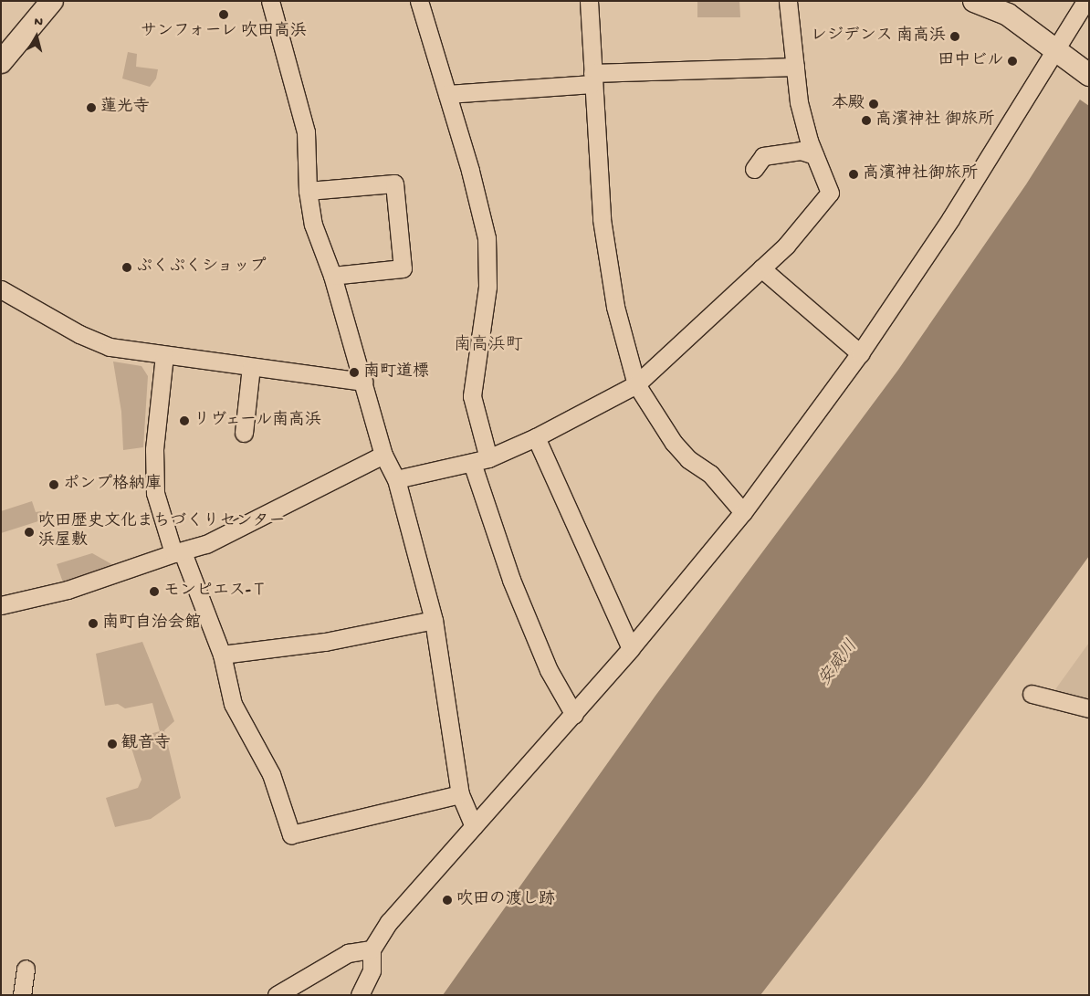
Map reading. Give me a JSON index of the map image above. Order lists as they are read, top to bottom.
{
  "districts": ["南高浜町"],
  "water": ["安威川"],
  "places": [
    "サンフォーレ 吹田高浜",
    "レジデンス 南高浜",
    "田中ビル",
    "本殿",
    "蓮光寺",
    "高濱神社 御旅所",
    "高濱神社御旅所",
    "ぷくぷくショップ",
    "南町道標",
    "リヴェール南高浜",
    "ポンプ格納庫",
    "吹田歴史文化まちづくりセンター 浜屋敷",
    "モンピエス-Ｔ",
    "南町自治会館",
    "観音寺",
    "吹田の渡し跡"
  ],
  "north": "top"
}
